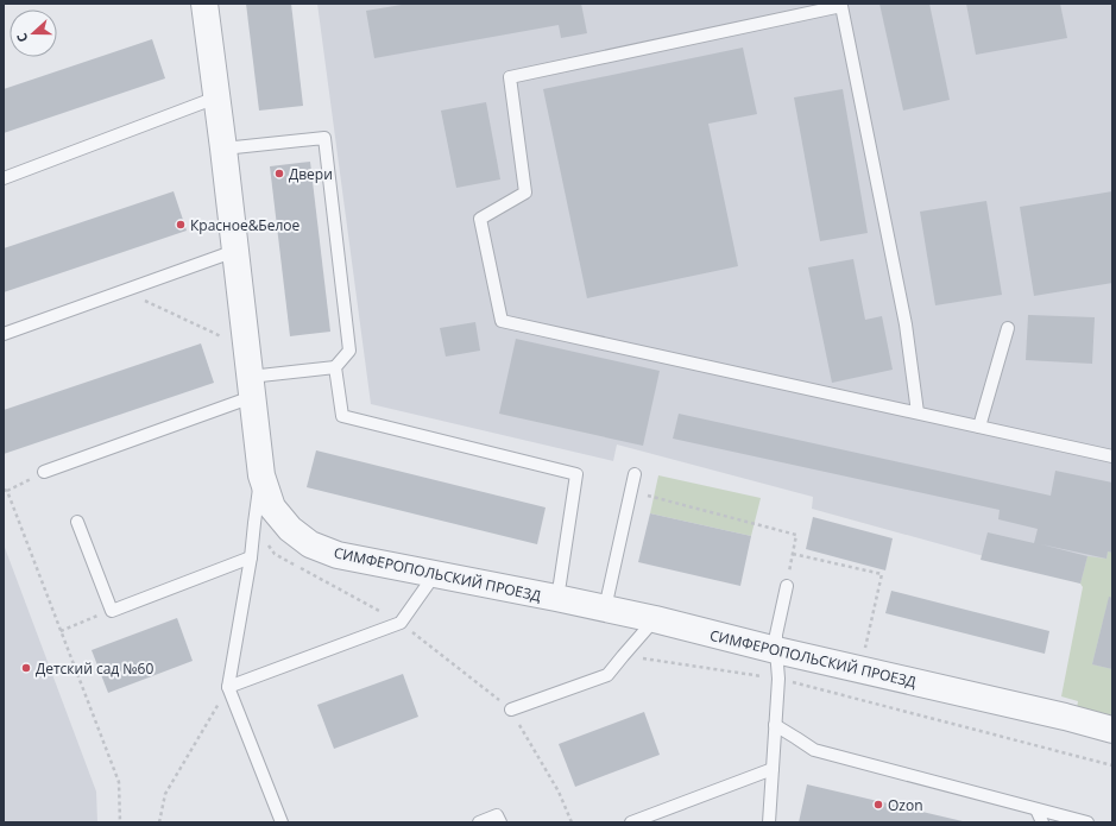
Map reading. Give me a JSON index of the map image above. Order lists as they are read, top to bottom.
{
  "streets": {
    "street": ["СИМФЕРОПОЛЬСКИЙ ПРОЕЗД"]
  },
  "places": [
    "Двери",
    "Красное&Белое",
    "Детский сад №60",
    "Ozon"
  ],
  "north": "left"
}
